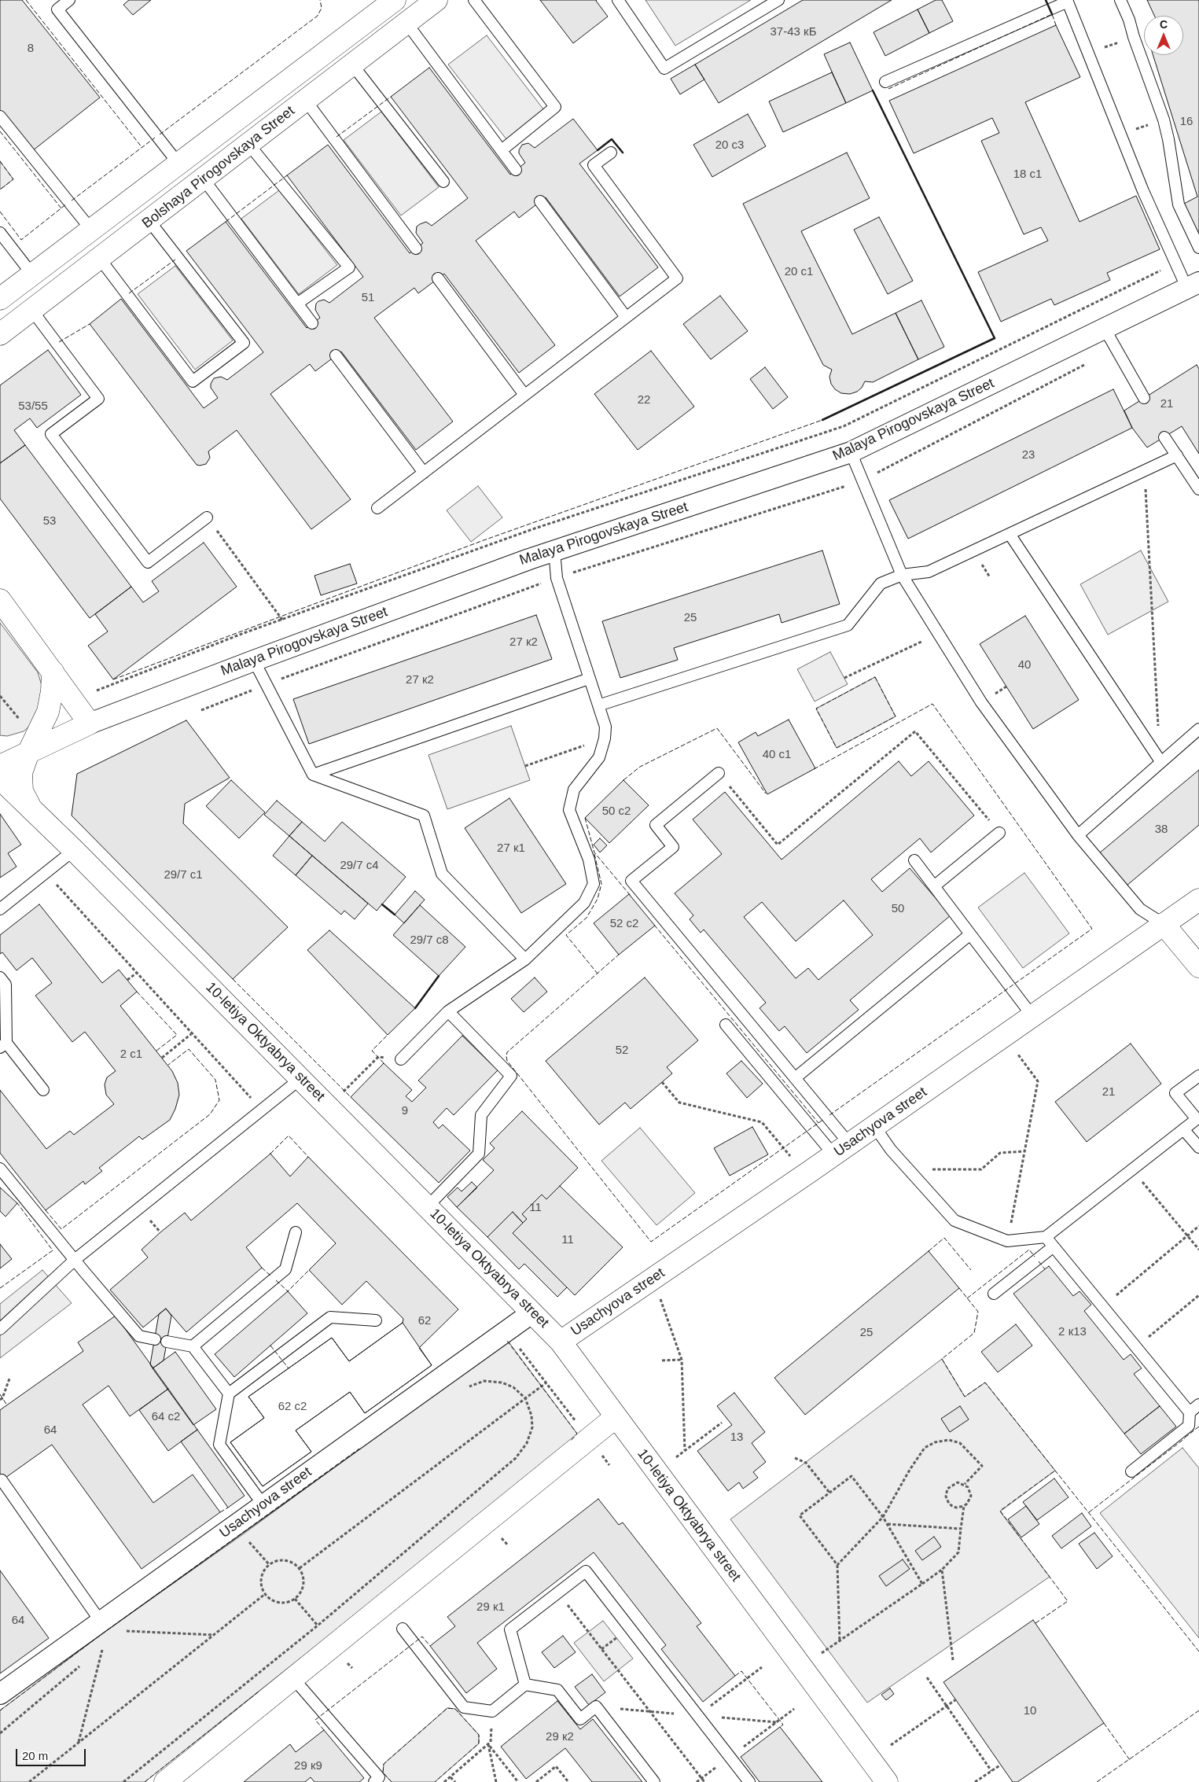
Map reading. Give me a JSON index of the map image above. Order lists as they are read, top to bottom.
{
  "streets": {
    "street": [
      "Bolshaya Pirogovskaya Street",
      "Malaya Pirogovskaya Street",
      "10-letiya Oktyabrya street",
      "Usachyova street"
    ]
  },
  "crossings": [
    ["Malaya Pirogovskaya Street", "10-letiya Oktyabrya street"],
    ["10-letiya Oktyabrya street", "Usachyova street"]
  ],
  "house_numbers": [
    "37-43 кБ",
    "8",
    "16",
    "20 с3",
    "18 с1",
    "20 с1",
    "51",
    "22",
    "21",
    "53/55",
    "23",
    "53",
    "25",
    "27 к2",
    "40",
    "27 к2",
    "40 с1",
    "50 с2",
    "38",
    "27 к1",
    "29/7 с4",
    "29/7 с1",
    "50",
    "52 с2",
    "29/7 с8",
    "52",
    "2 с1",
    "21",
    "9",
    "11",
    "11",
    "62",
    "2 к13",
    "25",
    "62 с2",
    "64 с2",
    "64",
    "13",
    "29 к1",
    "64",
    "10",
    "29 к2",
    "29 к9"
  ],
  "scale_bar": "20 m",
  "north": "top"
}
